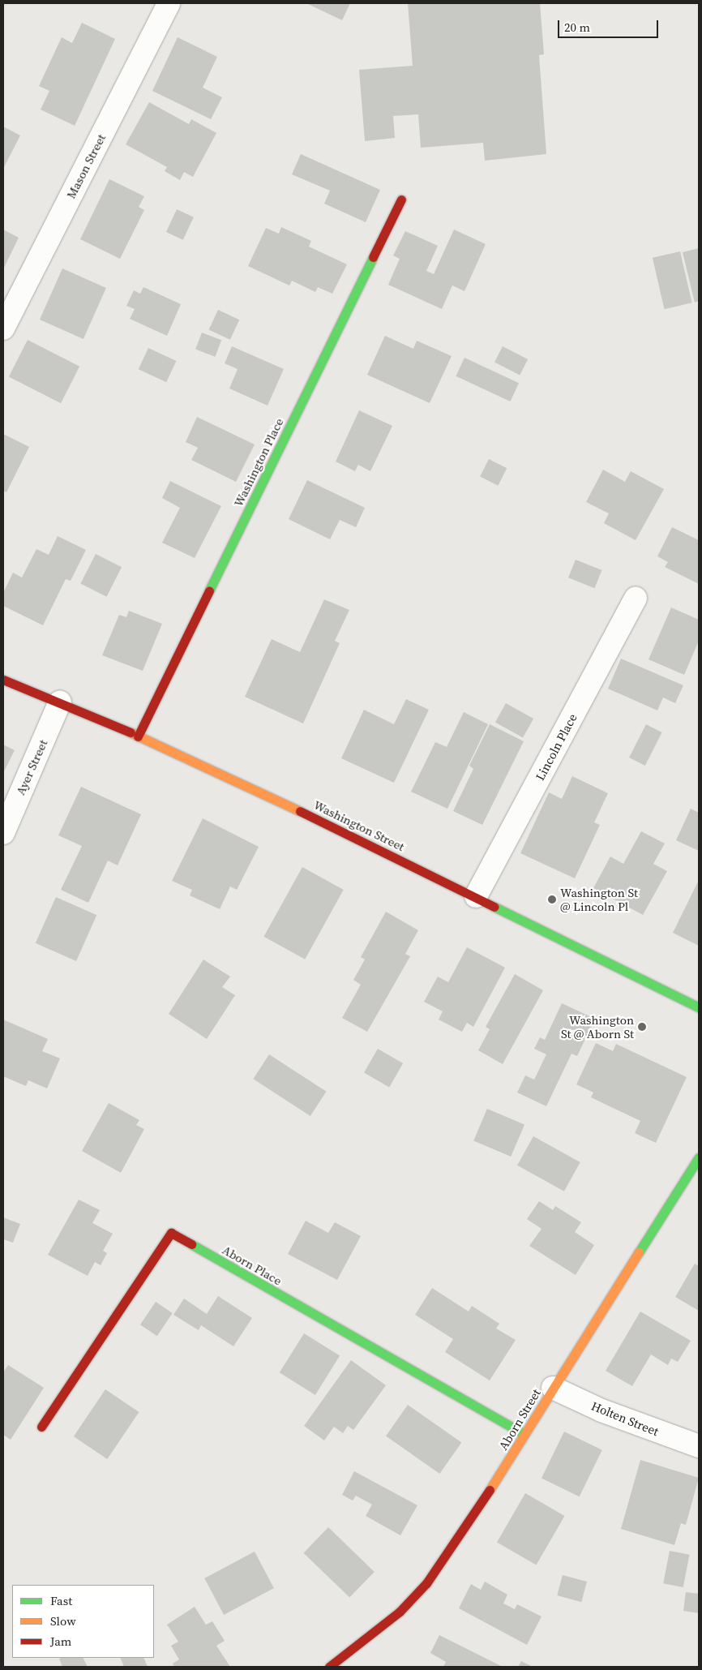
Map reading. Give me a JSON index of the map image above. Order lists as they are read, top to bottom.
{
  "streets": {
    "street": [
      "Mason Street",
      "Washington Place",
      "Lincoln Place",
      "Ayer Street",
      "Washington Street",
      "Aborn Place",
      "Holten Street",
      "Aborn Street"
    ]
  },
  "crossings": [
    ["Washington Place", "Washington Street"],
    ["Lincoln Place", "Washington Street"],
    ["Ayer Street", "Washington Street"],
    ["Aborn Place", "Aborn Street"],
    ["Holten Street", "Aborn Street"]
  ],
  "places": ["Washington St @ Lincoln Pl", "Washington St @ Aborn St"],
  "legend": ["Fast", "Slow", "Jam"],
  "scale_bar": "20 m"
}
